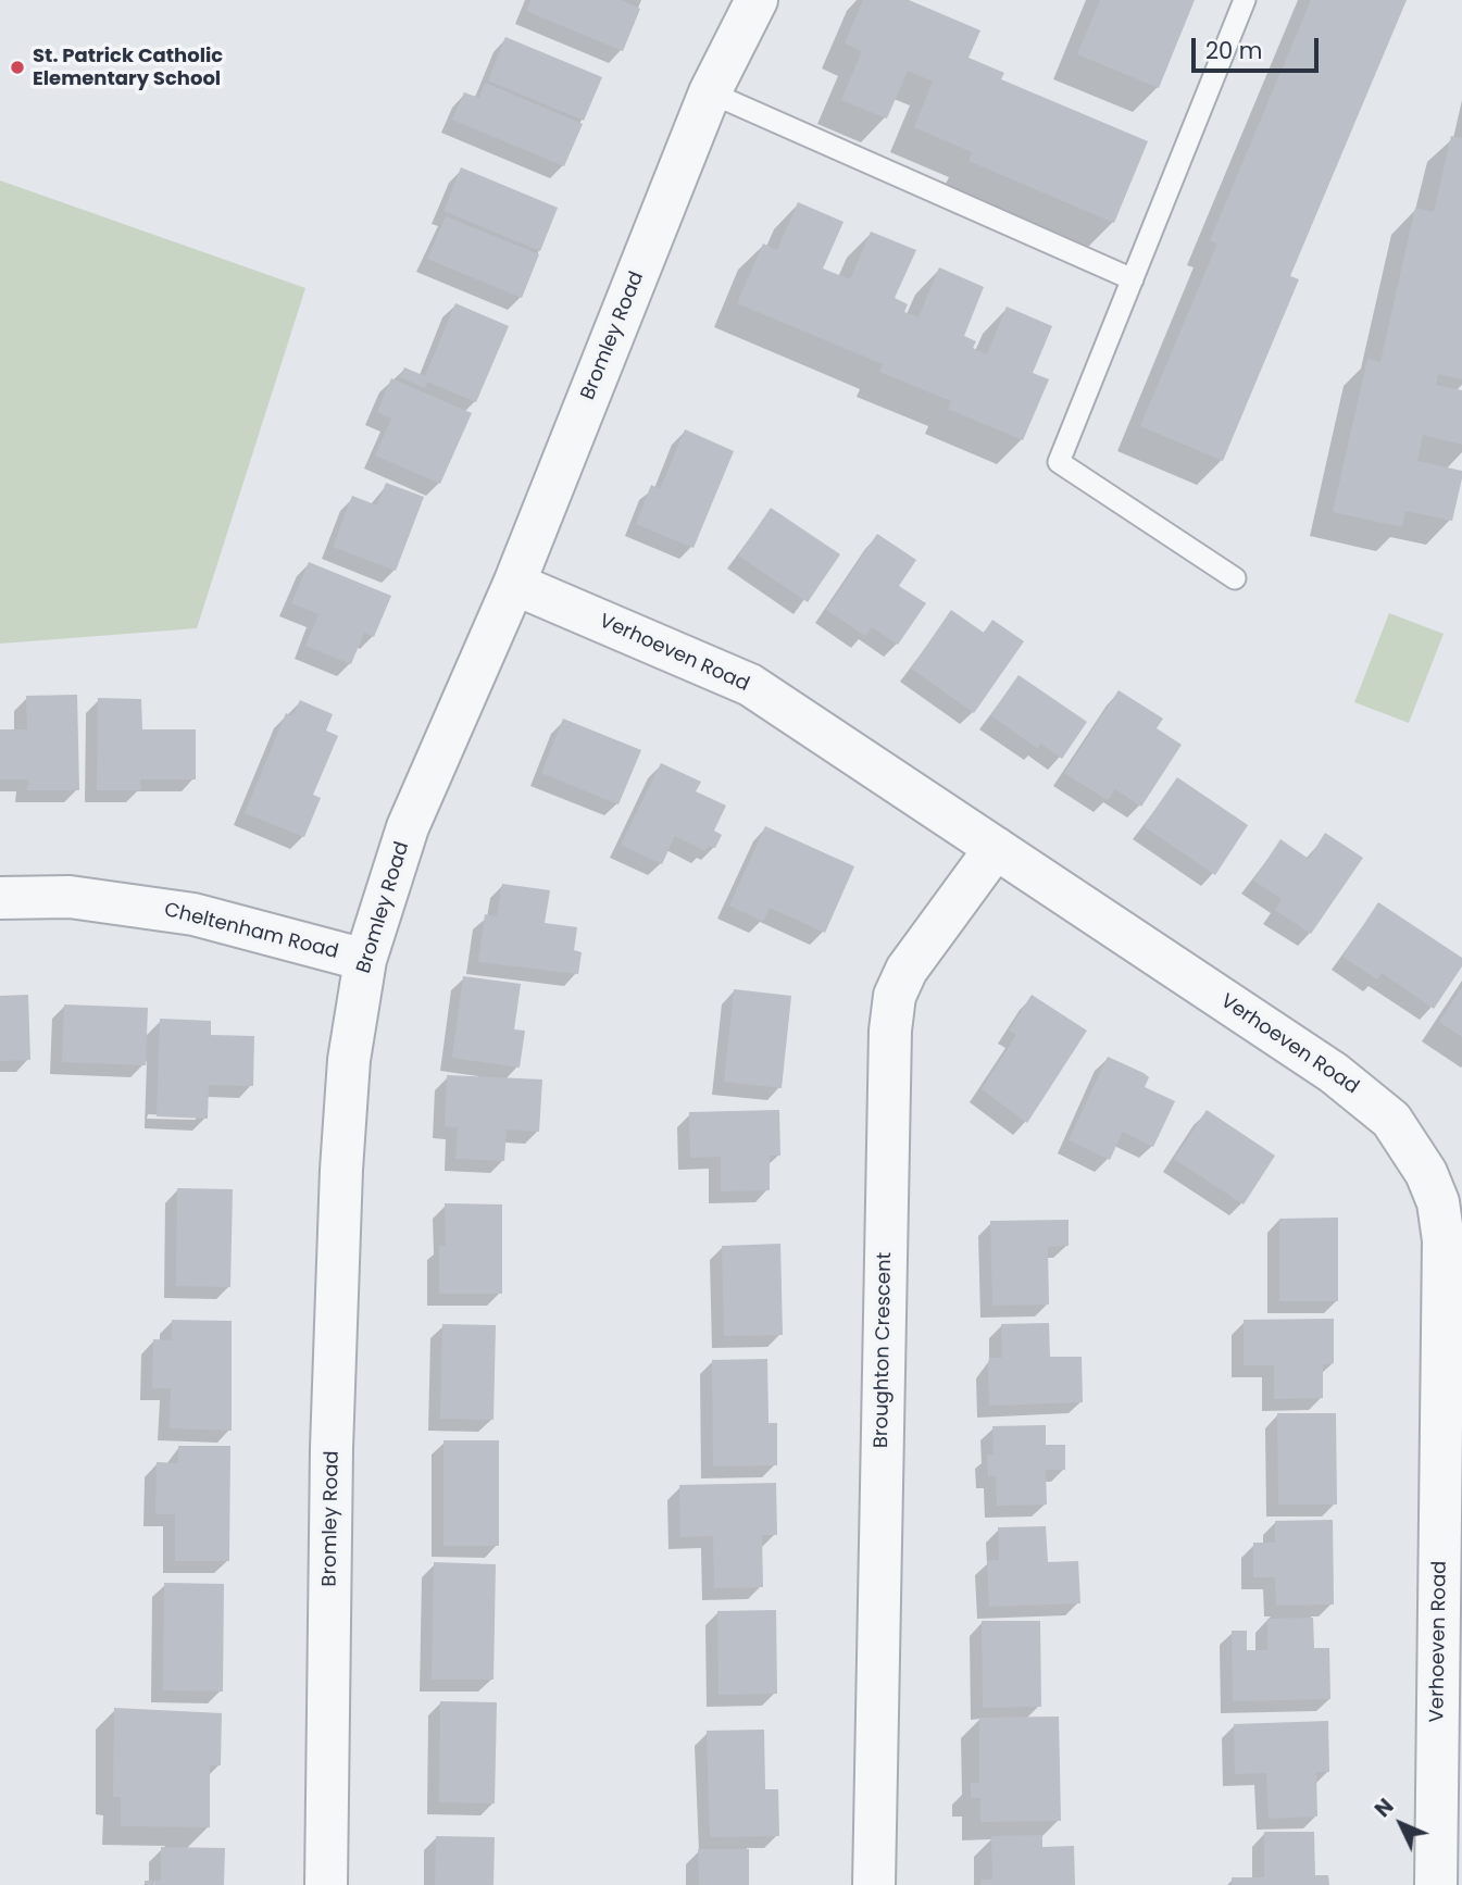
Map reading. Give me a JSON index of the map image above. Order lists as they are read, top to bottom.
{
  "streets": {
    "street": [
      "Bromley Road",
      "Verhoeven Road",
      "Cheltenham Road",
      "Broughton Crescent"
    ]
  },
  "crossings": [
    ["Bromley Road", "Verhoeven Road"],
    ["Bromley Road", "Cheltenham Road"],
    ["Verhoeven Road", "Broughton Crescent"]
  ],
  "places": ["St. Patrick Catholic Elementary School"],
  "scale_bar": "20 m",
  "north": "top left"
}
